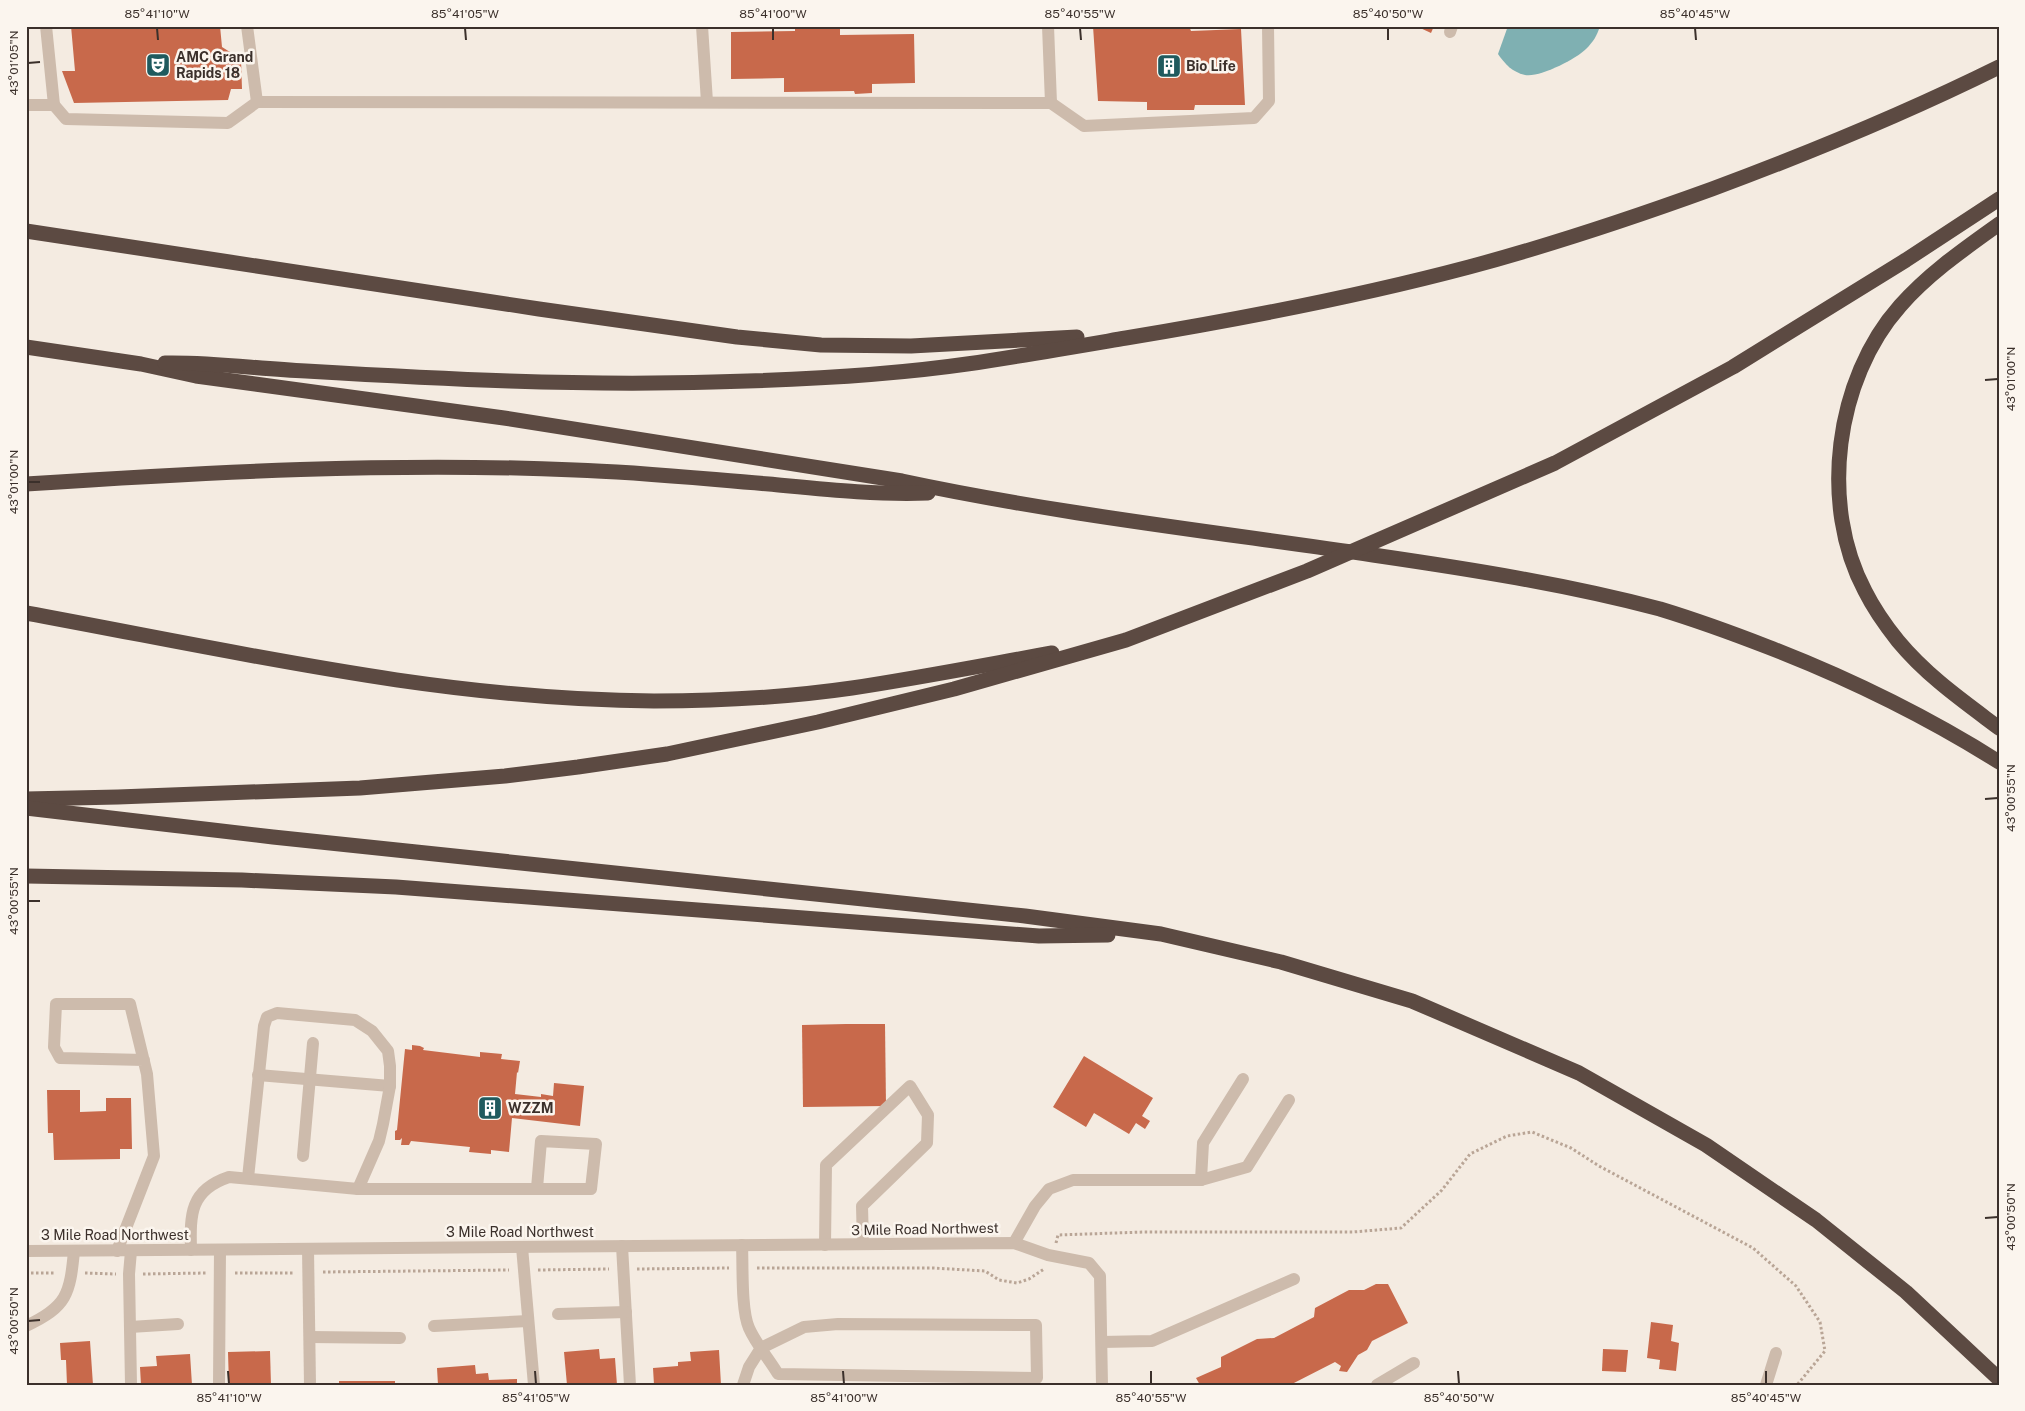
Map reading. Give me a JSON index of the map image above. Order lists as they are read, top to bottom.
{
  "streets": {
    "street": ["3 Mile Road Northwest"]
  },
  "places": {
    "theatre": ["AMC Grand Rapids 18"],
    "building": ["Bio Life", "WZZM"]
  },
  "coordinates": [
    "85°41'10\"W",
    "85°41'05\"W",
    "85°41'00\"W",
    "85°40'55\"W",
    "85°40'50\"W",
    "85°40'45\"W",
    "43°01'05\"N",
    "43°01'00\"N",
    "43°00'55\"N",
    "43°00'50\"N"
  ]
}
